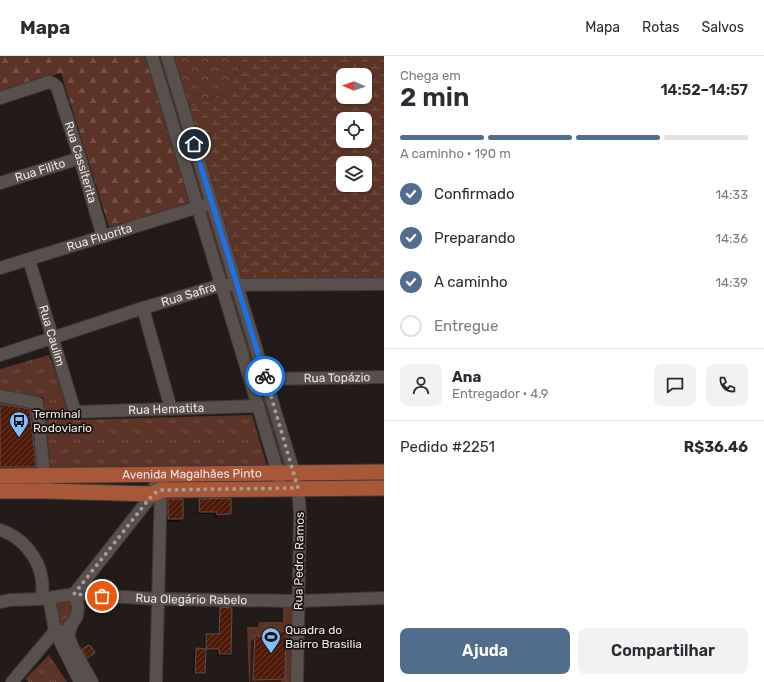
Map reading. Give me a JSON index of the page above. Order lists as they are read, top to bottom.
{
  "streets": {
    "main road": ["Avenida Magalhães Pinto"],
    "street": [
      "Rua Cassiterita",
      "Rua Filito",
      "Rua Fluorita",
      "Rua Safira",
      "Rua Caulim",
      "Rua Topázio",
      "Rua Hematita",
      "Rua Pedro Ramos",
      "Rua Olegário Rabelo"
    ]
  },
  "crossings": [
    ["Rua Cassiterita", "Rua Filito"],
    ["Rua Cassiterita", "Rua Fluorita"],
    ["Rua Fluorita", "Rua Caulim"],
    ["Rua Fluorita", "Rua Pedro Ramos"],
    ["Rua Safira", "Rua Caulim"],
    ["Rua Safira", "Rua Pedro Ramos"],
    ["Rua Caulim", "Rua Hematita"],
    ["Rua Topázio", "Rua Pedro Ramos"],
    ["Avenida Magalhães Pinto", "Rua Pedro Ramos"],
    ["Rua Pedro Ramos", "Rua Olegário Rabelo"]
  ],
  "places": {
    "bus stop": ["Terminal Rodoviario"],
    "sports": ["Quadra do Bairro Brasilia"]
  },
  "north": "left",
  "page": {
    "header": "Mapa",
    "nav": ["Mapa", "Rotas", "Salvos"],
    "heading": ["2 min", "Chega em", "14:52–14:57"],
    "panel": [
      "Ana",
      "Entregador · 4.9",
      "Pedido #2251",
      "R$36.46"
    ],
    "bar": "A caminho · 190 m",
    "list": [
      ["Confirmado", "14:33"],
      ["Preparando", "14:36"],
      ["A caminho", "14:39"],
      "Entregue"
    ],
    "buttons": ["Ajuda", "Compartilhar"]
  }
}
